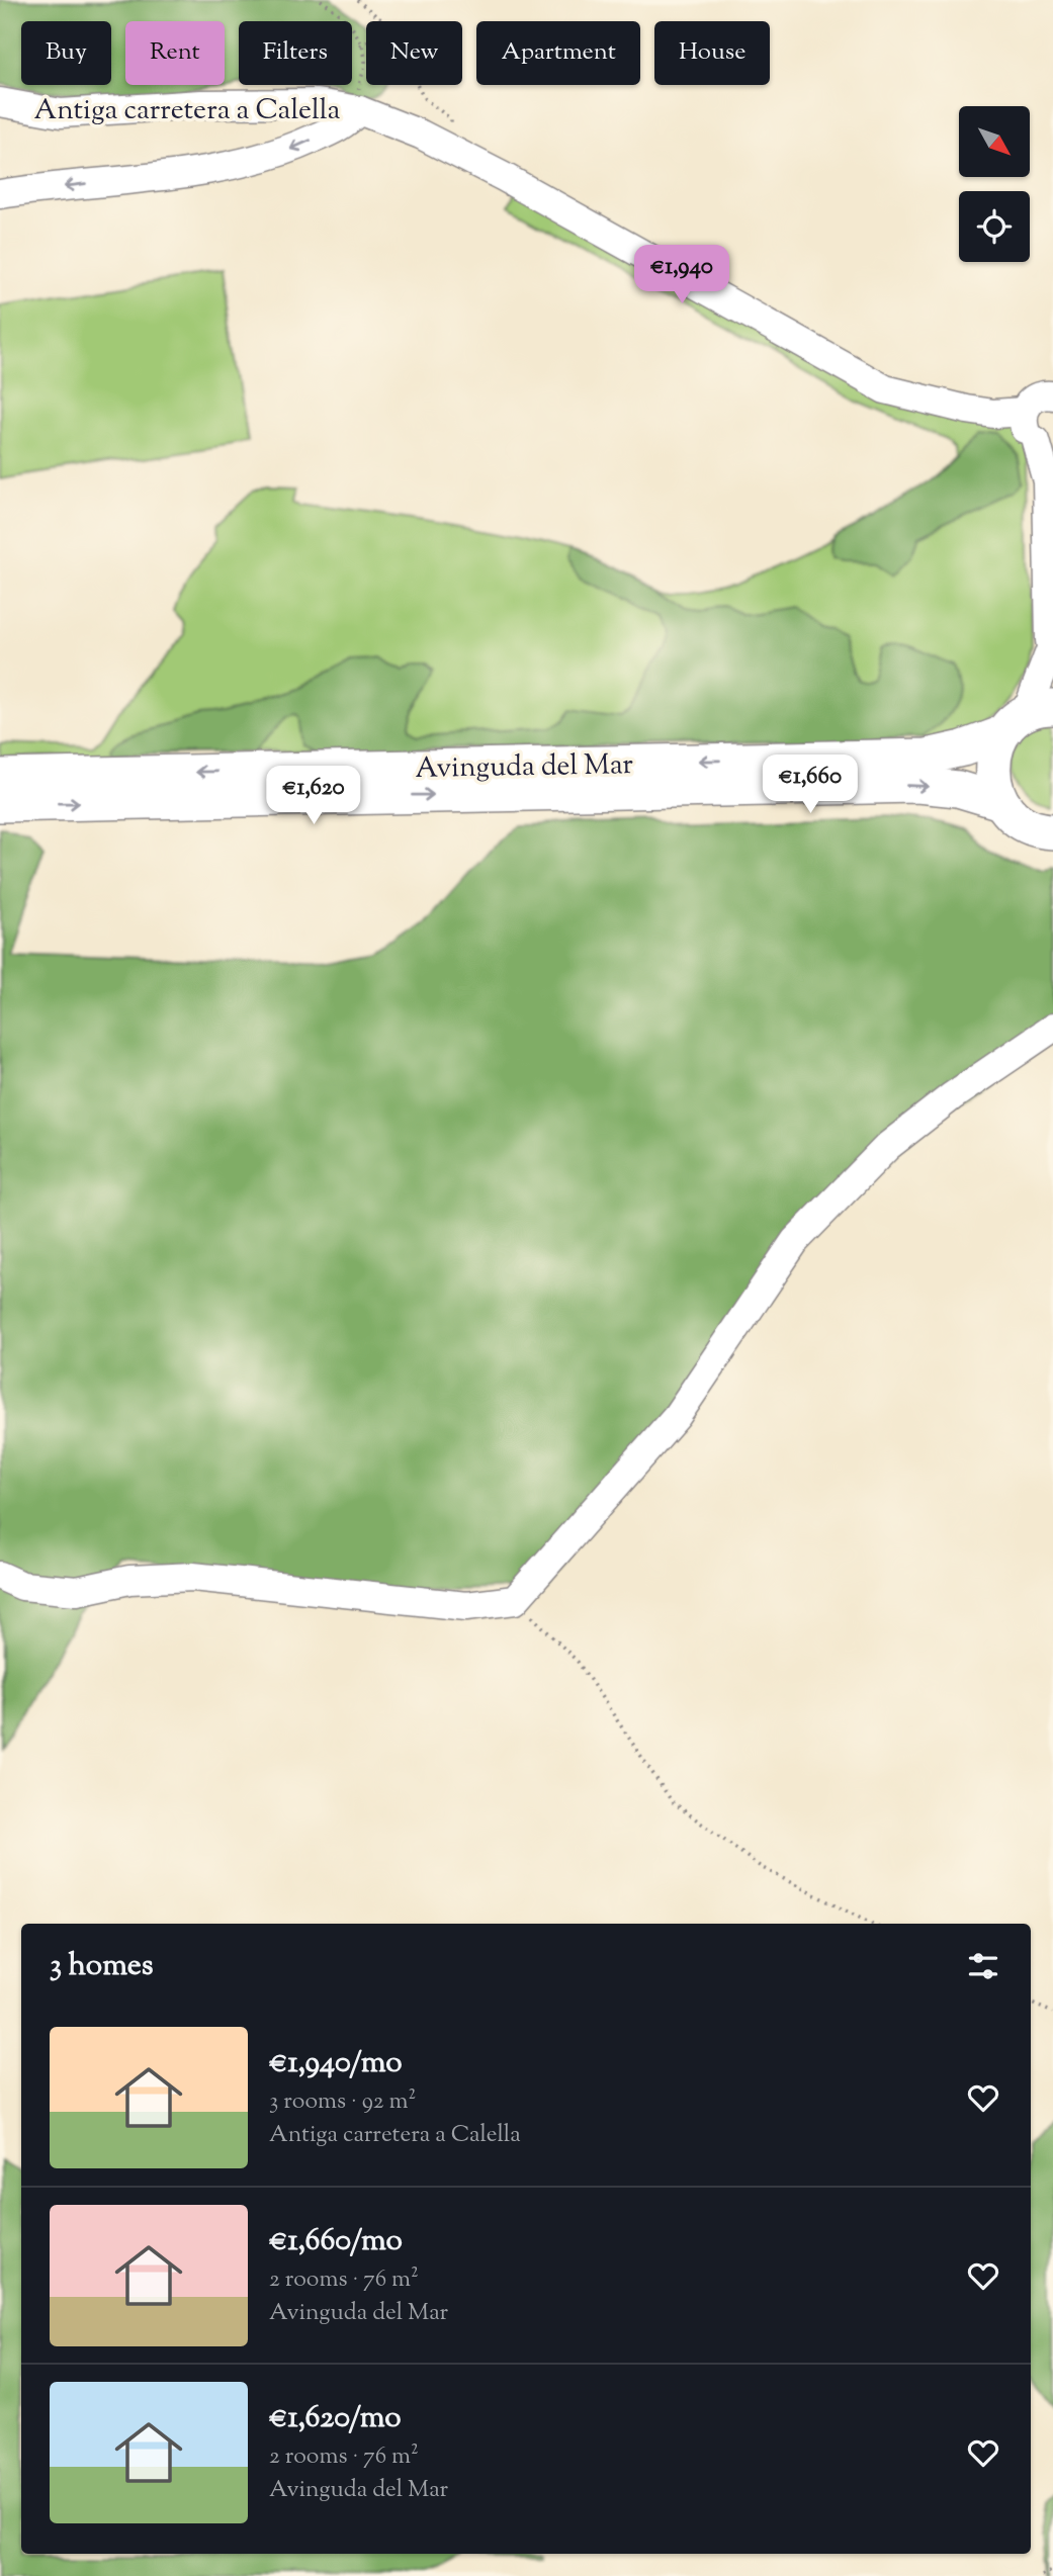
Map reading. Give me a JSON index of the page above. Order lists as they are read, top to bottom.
{
  "streets": {
    "main road": ["Avinguda del Mar"],
    "street": ["Antiga carretera a Calella"]
  },
  "north": "bottom right",
  "page": {
    "chip": [
      "Buy",
      "Rent",
      "Filters",
      "New",
      "Apartment",
      "House"
    ],
    "price": ["€1,940", "€1,660", "€1,620"],
    "heading": "3 homes",
    "list": [
      {
        "name": "€1,940/mo",
        "note": "3 rooms · 92 m² · Antiga carretera a Calella"
      },
      {
        "name": "€1,660/mo",
        "note": "2 rooms · 76 m² · Avinguda del Mar"
      },
      {
        "name": "€1,620/mo",
        "note": "2 rooms · 76 m² · Avinguda del Mar"
      }
    ]
  }
}
